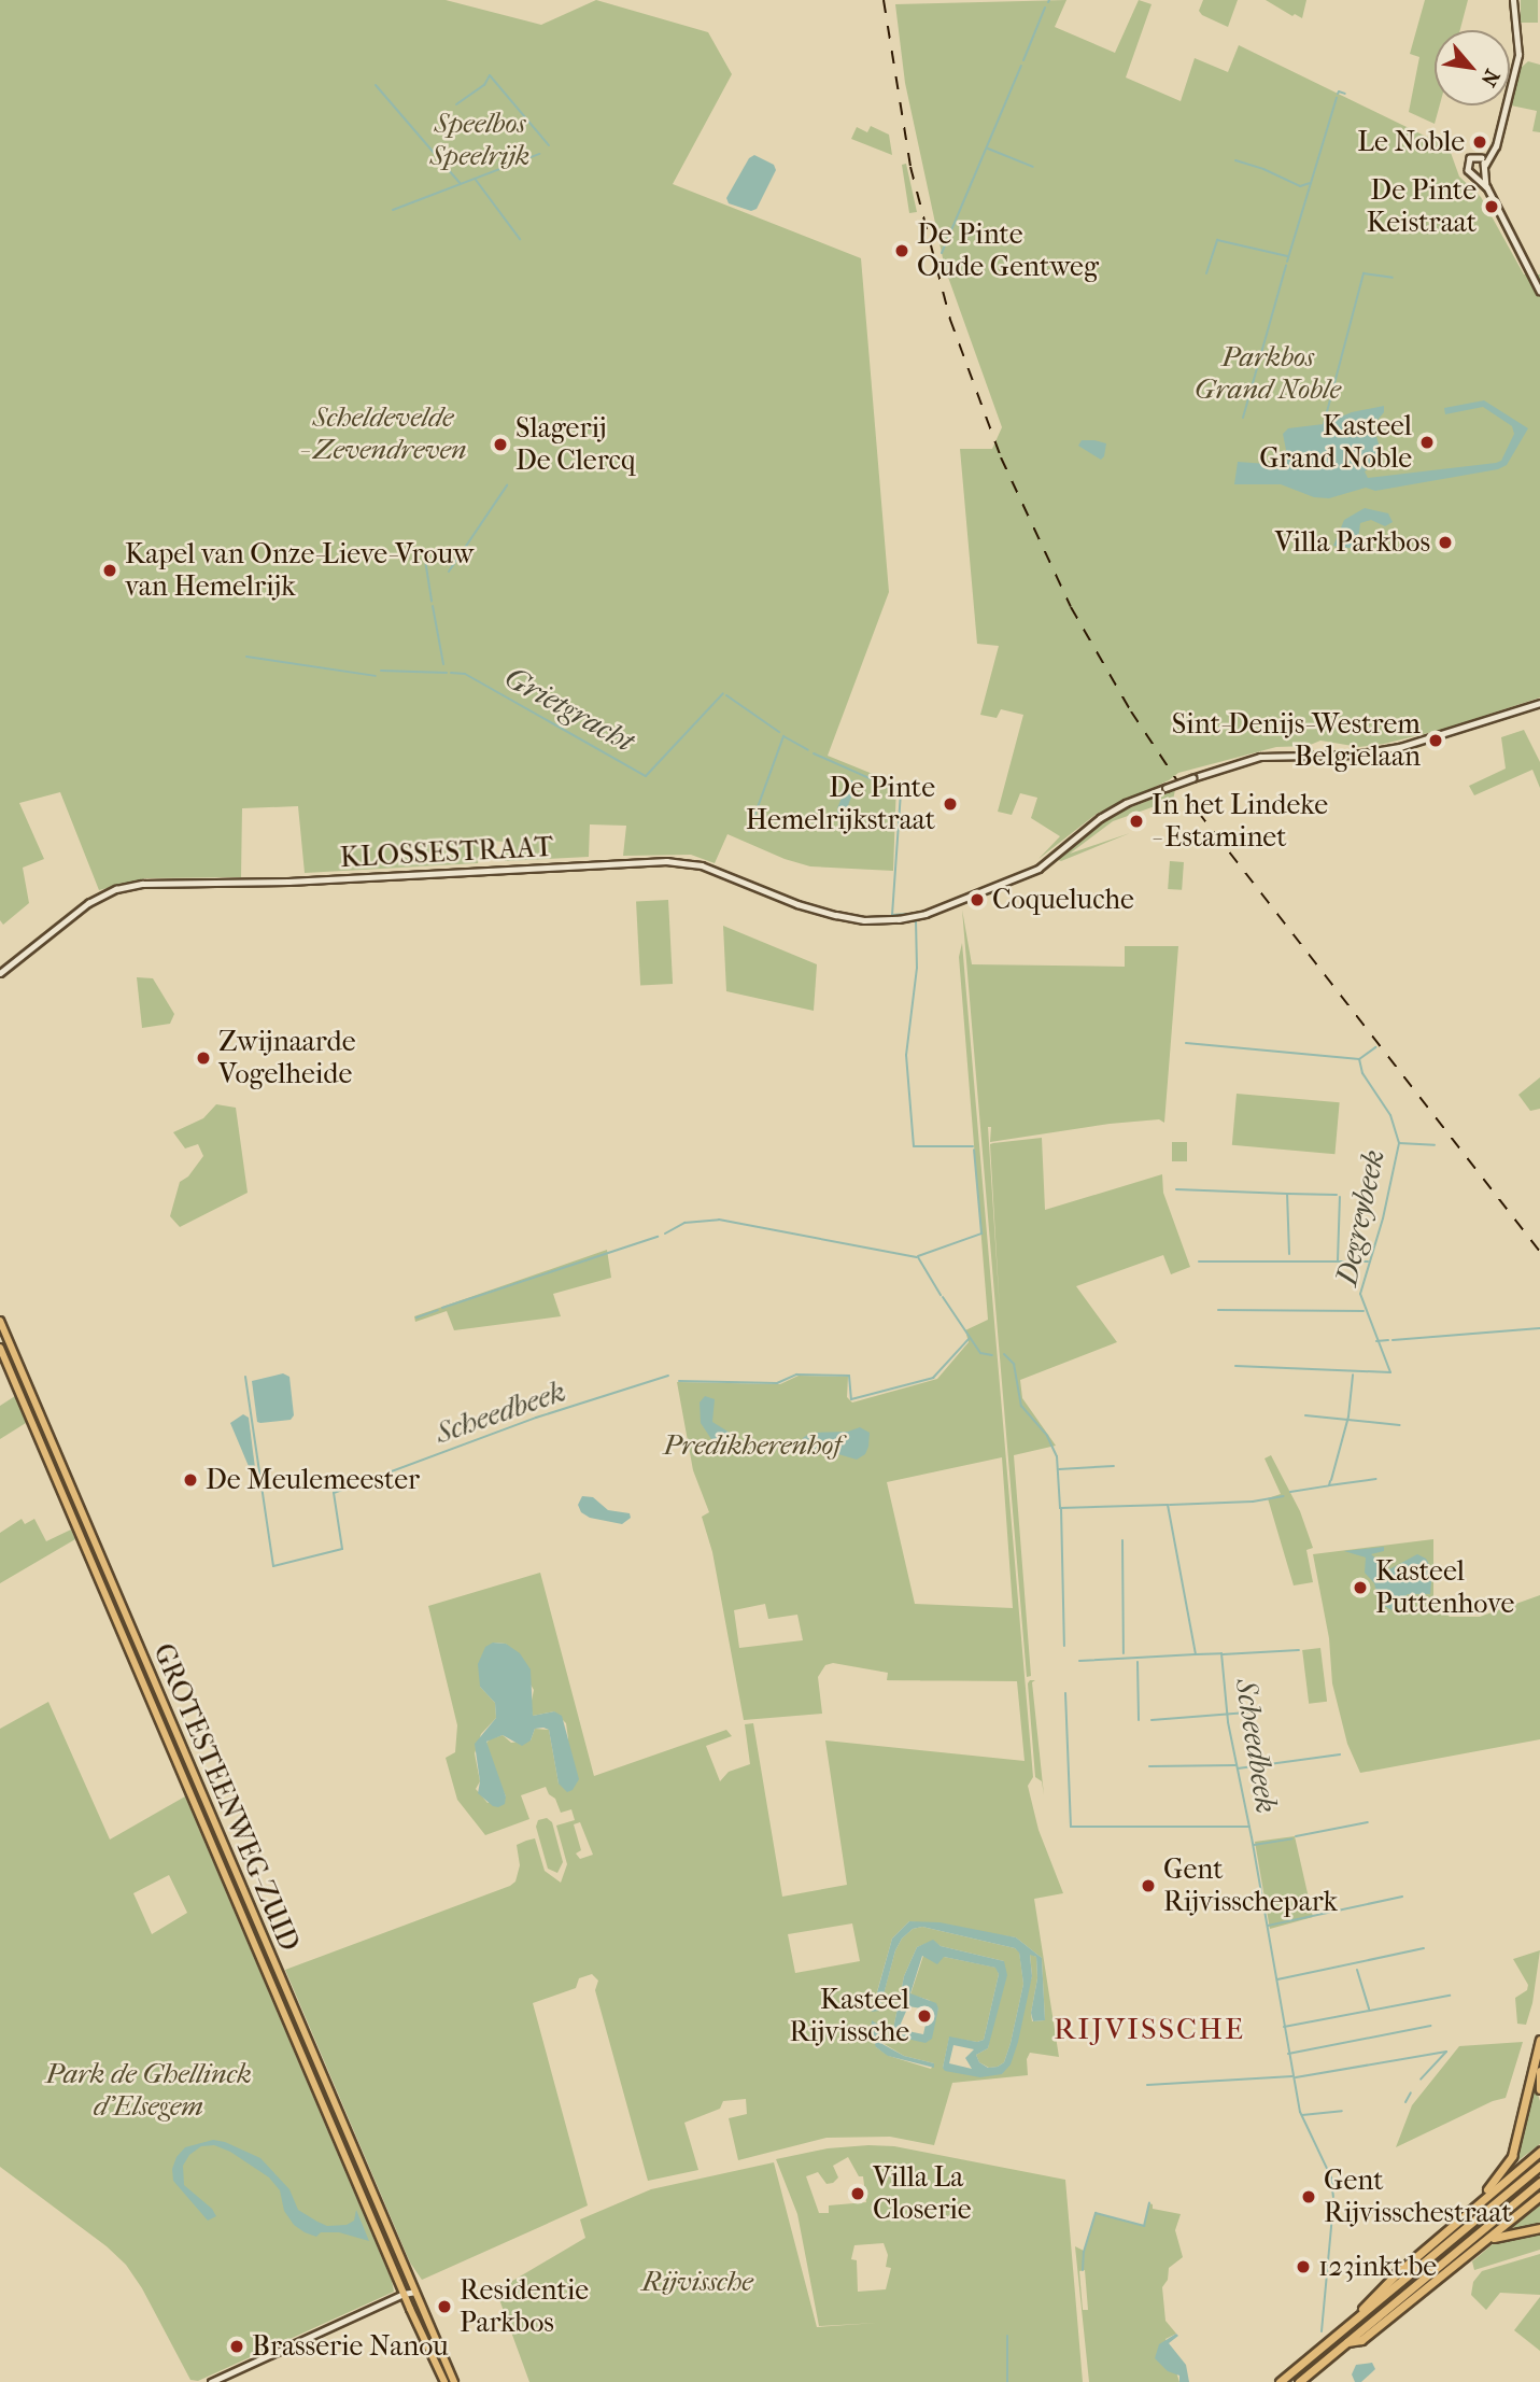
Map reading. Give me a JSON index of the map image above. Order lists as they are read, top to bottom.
{
  "streets": {
    "highway": ["GROTESTEENWEG-ZUID"],
    "street": ["KLOSSESTRAAT"]
  },
  "districts": ["RIJVISSCHE"],
  "water": ["Grietgracht", "Degreybeek", "Scheedbeek"],
  "parks": [
    "Speelbos Speelrijk",
    "Parkbos Grand Noble",
    "Scheldevelde - Zevendreven",
    "Predikherenhof",
    "Park de Ghellinck d'Elsegem",
    "Rijvissche"
  ],
  "places": [
    "Le Noble",
    "De Pinte Keistraat",
    "De Pinte Oude Gentweg",
    "Kasteel Grand Noble",
    "Slagerij De Clercq",
    "Villa Parkbos",
    "Kapel van Onze-Lieve-Vrouw van Hemelrijk",
    "Sint-Denijs-Westrem Belgielaan",
    "De Pinte Hemelrijkstraat",
    "In het Lindeke - Estaminet",
    "Coqueluche",
    "Zwijnaarde Vogelheide",
    "De Meulemeester",
    "Kasteel Puttenhove",
    "Gent Rijvisschepark",
    "Kasteel Rijvissche",
    "Villa La Closerie",
    "Gent Rijvisschestraat",
    "123inkt.be",
    "Residentie Parkbos",
    "Brasserie Nanou"
  ],
  "north": "bottom right"
}
